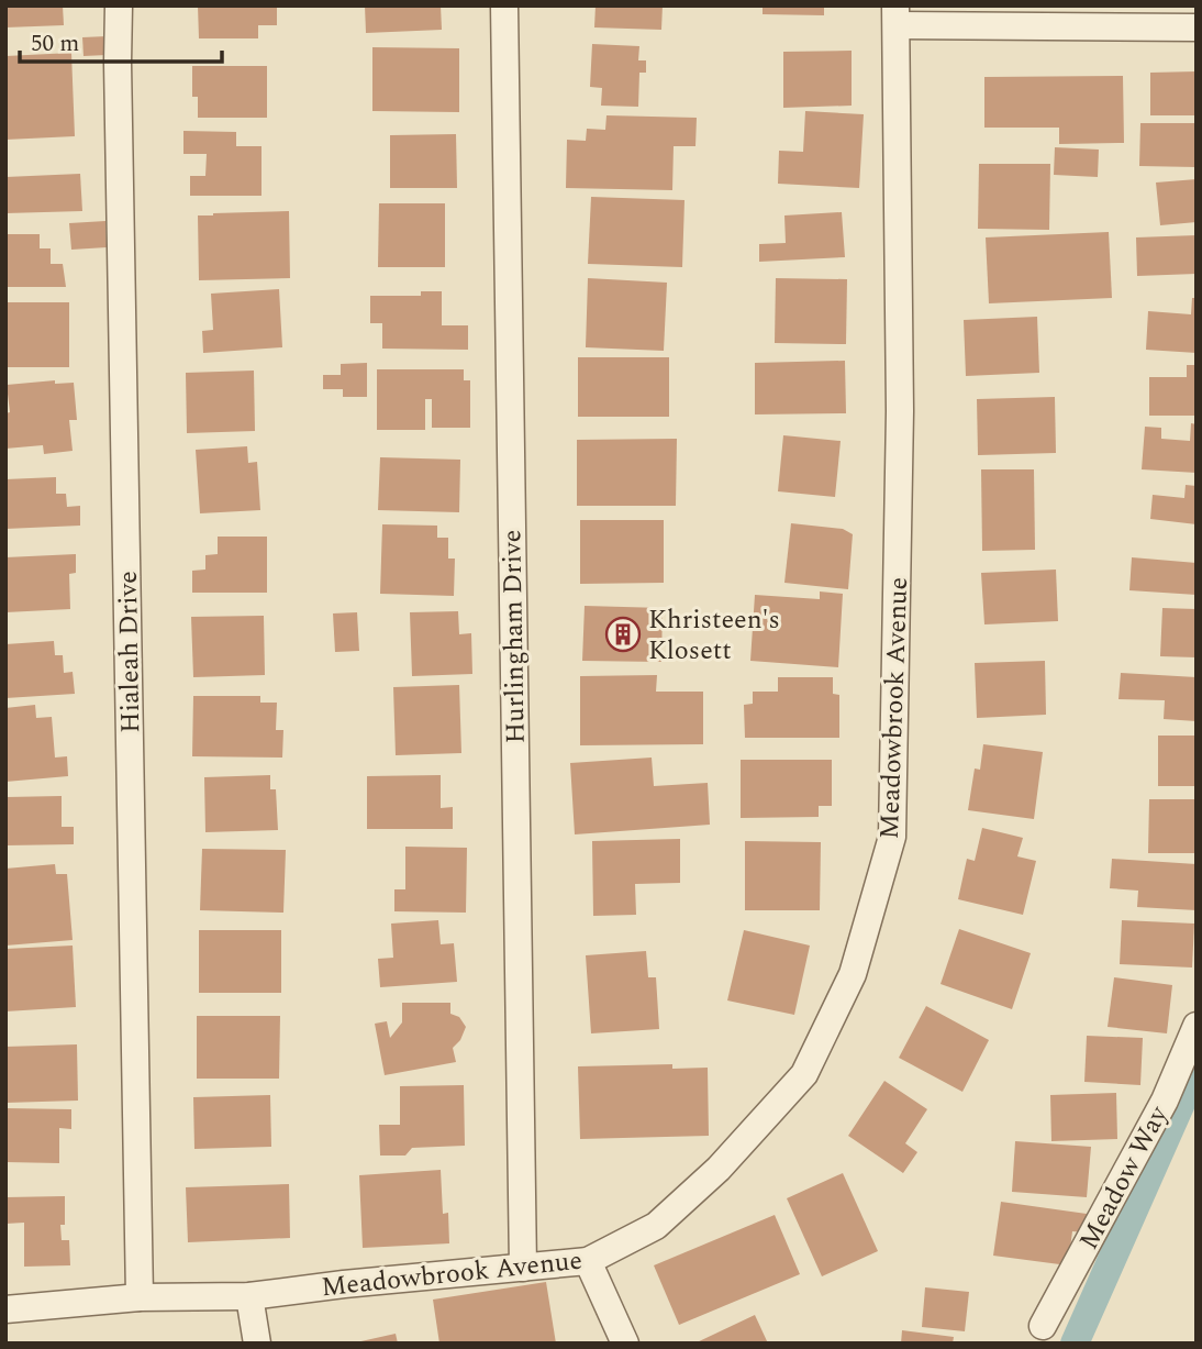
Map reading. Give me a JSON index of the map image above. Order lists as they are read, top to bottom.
{
  "streets": {
    "street": [
      "Hurlingham Drive",
      "Hialeah Drive",
      "Meadowbrook Avenue",
      "Meadow Way"
    ]
  },
  "crossings": [
    ["Hurlingham Drive", "Meadowbrook Avenue"],
    ["Hialeah Drive", "Meadowbrook Avenue"]
  ],
  "places": {
    "building": ["Khristeen's Klosett"]
  },
  "scale_bar": "50 m"
}
